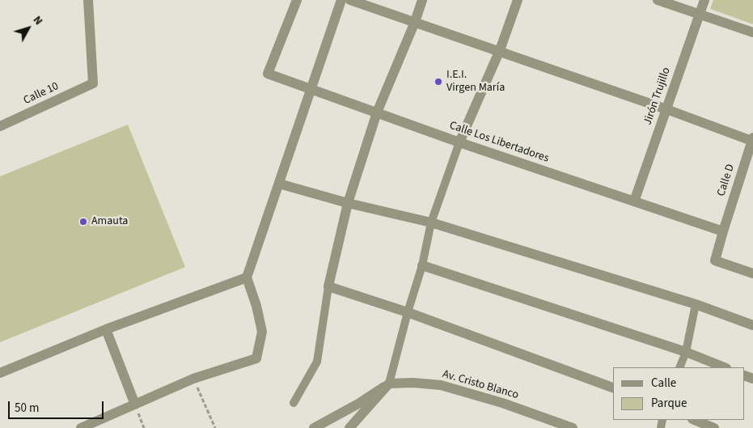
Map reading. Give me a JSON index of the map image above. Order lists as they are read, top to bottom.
{
  "streets": {
    "street": [
      "Calle 10",
      "Jirón Trujillo",
      "Calle Los Libertadores",
      "Calle D",
      "Av. Cristo Blanco"
    ]
  },
  "crossings": [
    ["Jirón Trujillo", "Calle Los Libertadores"],
    ["Calle Los Libertadores", "Calle D"]
  ],
  "places": ["I.E.I. Virgen María", "Amauta"],
  "legend": ["Calle", "Parque"],
  "scale_bar": "50 m",
  "north": "top right"
}
